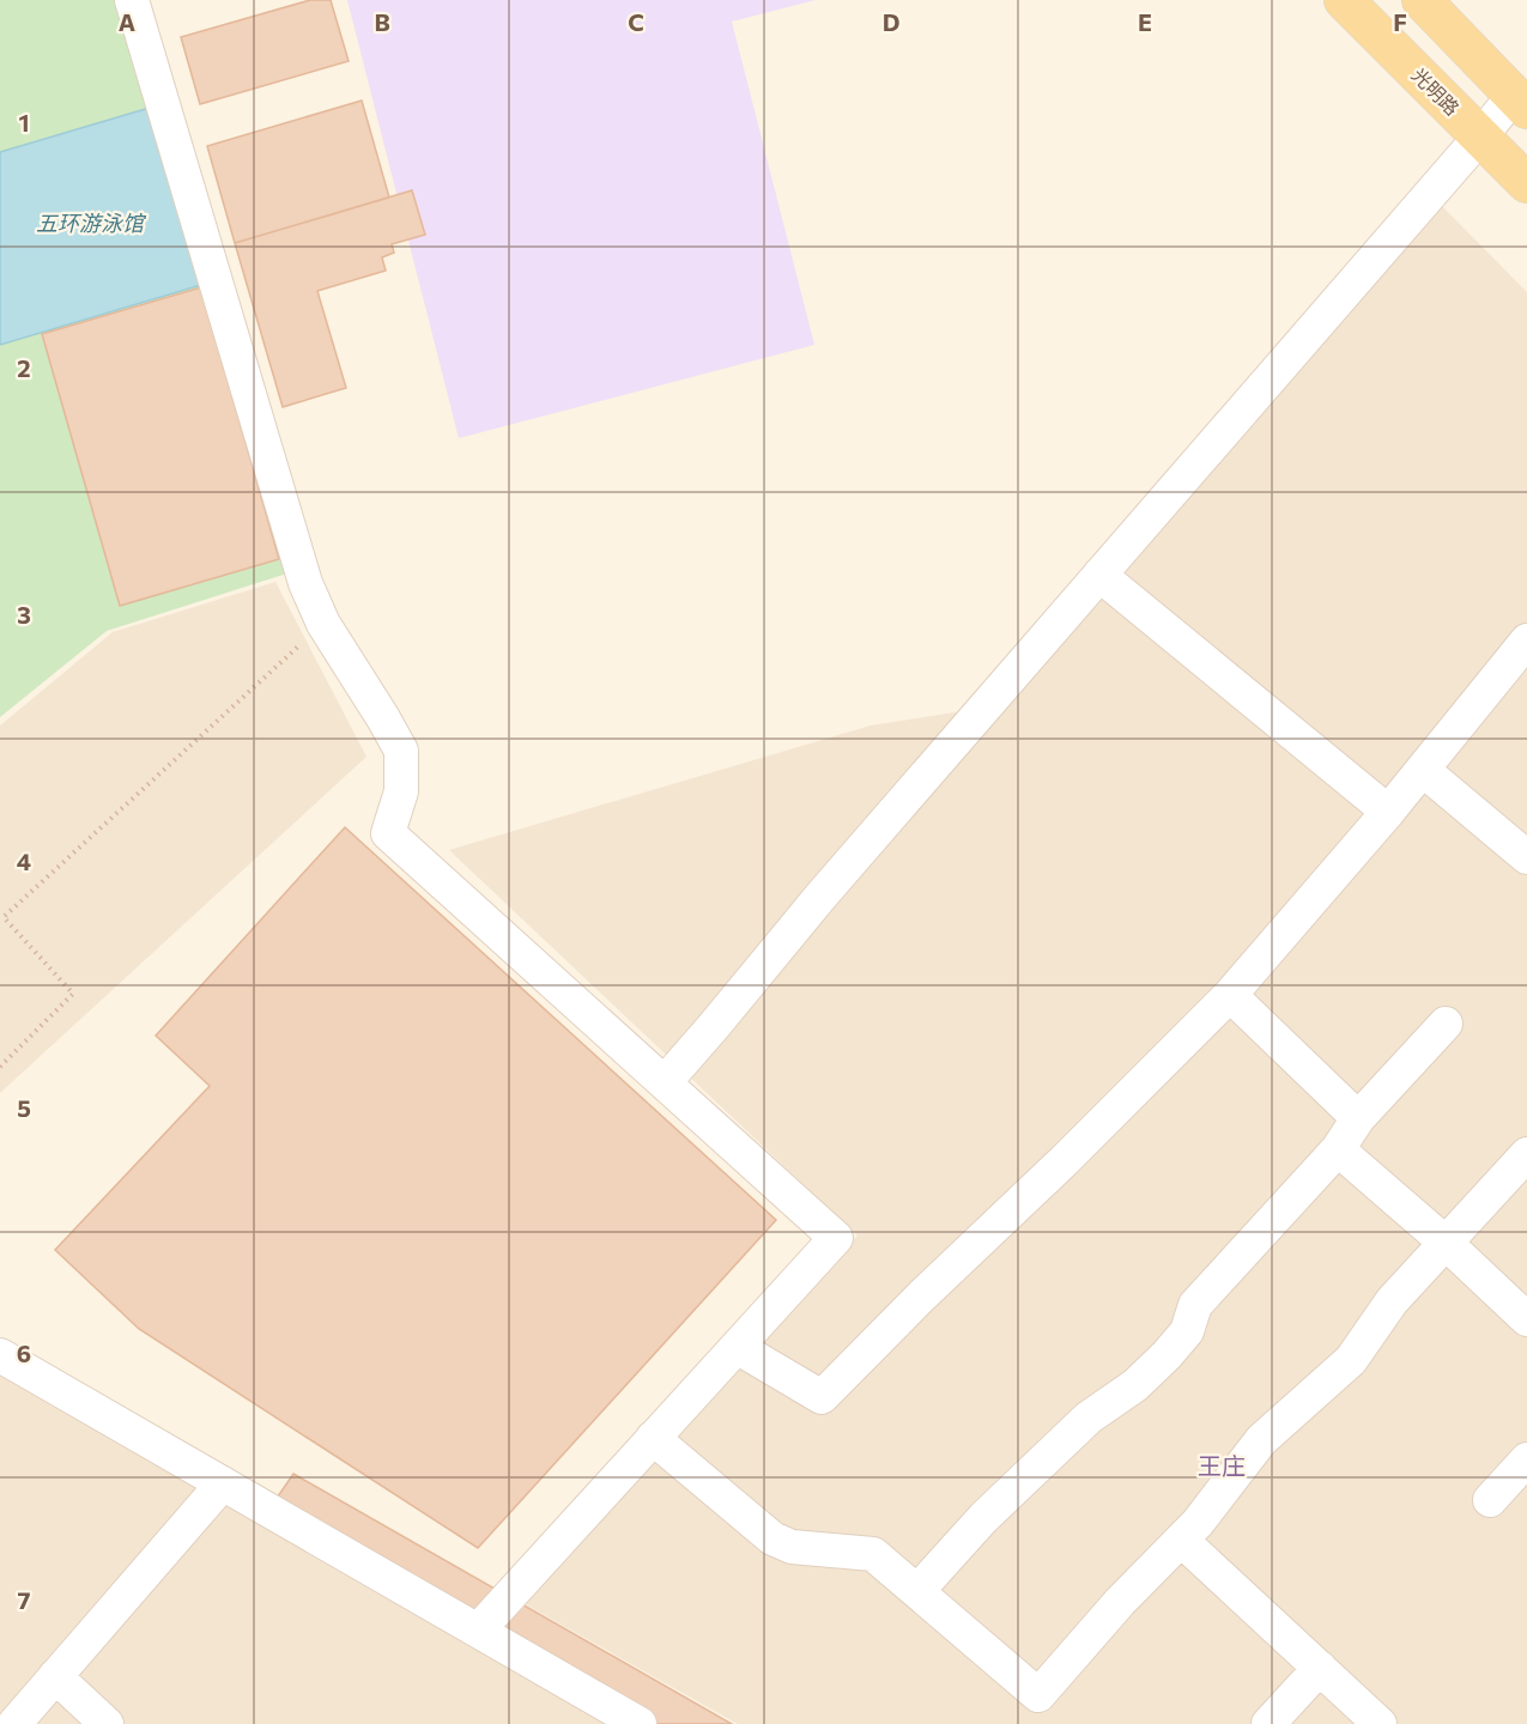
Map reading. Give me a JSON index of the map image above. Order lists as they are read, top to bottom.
{
  "streets": {
    "main road": ["光明路"]
  },
  "districts": ["王庄"],
  "water": ["五环游泳馆"],
  "grid": {
    "columns": [
      "A",
      "B",
      "C",
      "D",
      "E",
      "F"
    ],
    "rows": [
      "1",
      "2",
      "3",
      "4",
      "5",
      "6",
      "7"
    ]
  }
}
